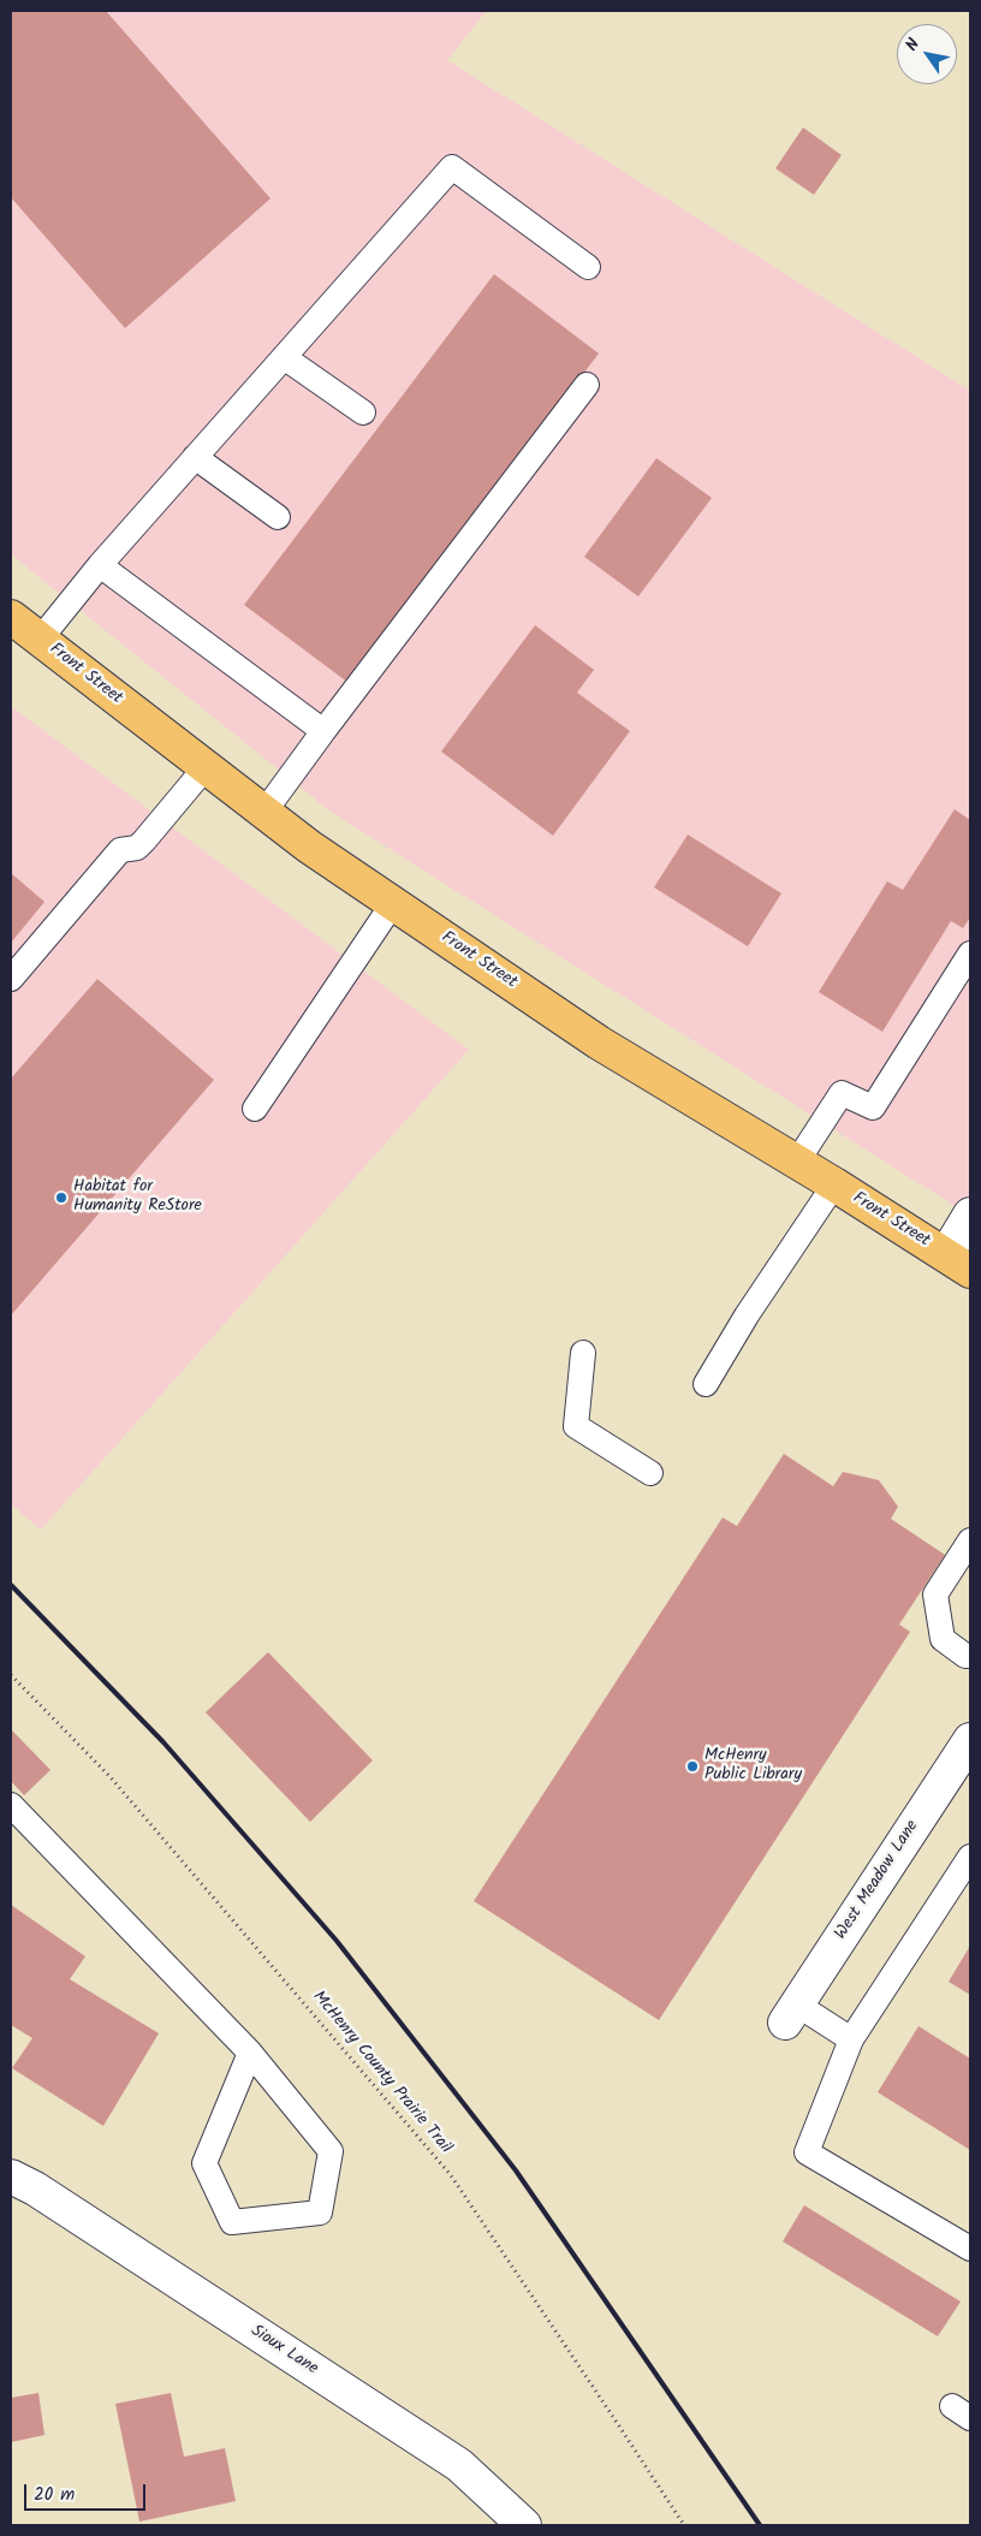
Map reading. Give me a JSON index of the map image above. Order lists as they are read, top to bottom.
{
  "streets": {
    "main road": ["Front Street"],
    "street": ["West Meadow Lane", "Sioux Lane"],
    "path": ["McHenry County Prairie Trail"]
  },
  "places": ["Habitat for Humanity ReStore", "McHenry Public Library"],
  "scale_bar": "20 m",
  "north": "top left"
}
